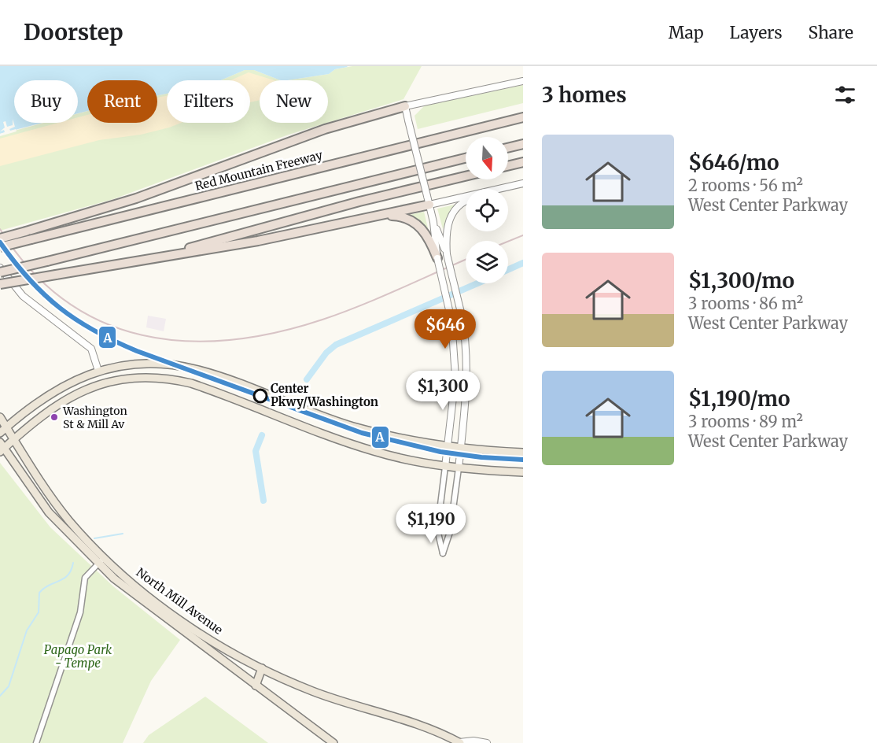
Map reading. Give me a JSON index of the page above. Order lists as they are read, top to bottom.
{
  "streets": {
    "highway": ["Red Mountain Freeway"],
    "main road": ["North Mill Avenue"]
  },
  "parks": ["Papago Park - Tempe"],
  "places": ["Center Pkwy/Washington", "Washington St & Mill Av"],
  "lines": ["transit line A"],
  "north": "bottom",
  "page": {
    "header": "Doorstep",
    "nav": ["Map", "Layers", "Share"],
    "heading": "3 homes",
    "chip": [
      "Buy",
      "Rent",
      "Filters",
      "New"
    ],
    "list": [
      {
        "name": "$646/mo",
        "note": "2 rooms · 56 m² · West Center Parkway"
      },
      {
        "name": "$1,300/mo",
        "note": "3 rooms · 86 m² · West Center Parkway"
      },
      {
        "name": "$1,190/mo",
        "note": "3 rooms · 89 m² · West Center Parkway"
      }
    ],
    "price": ["$646", "$1,300", "$1,190"]
  }
}
